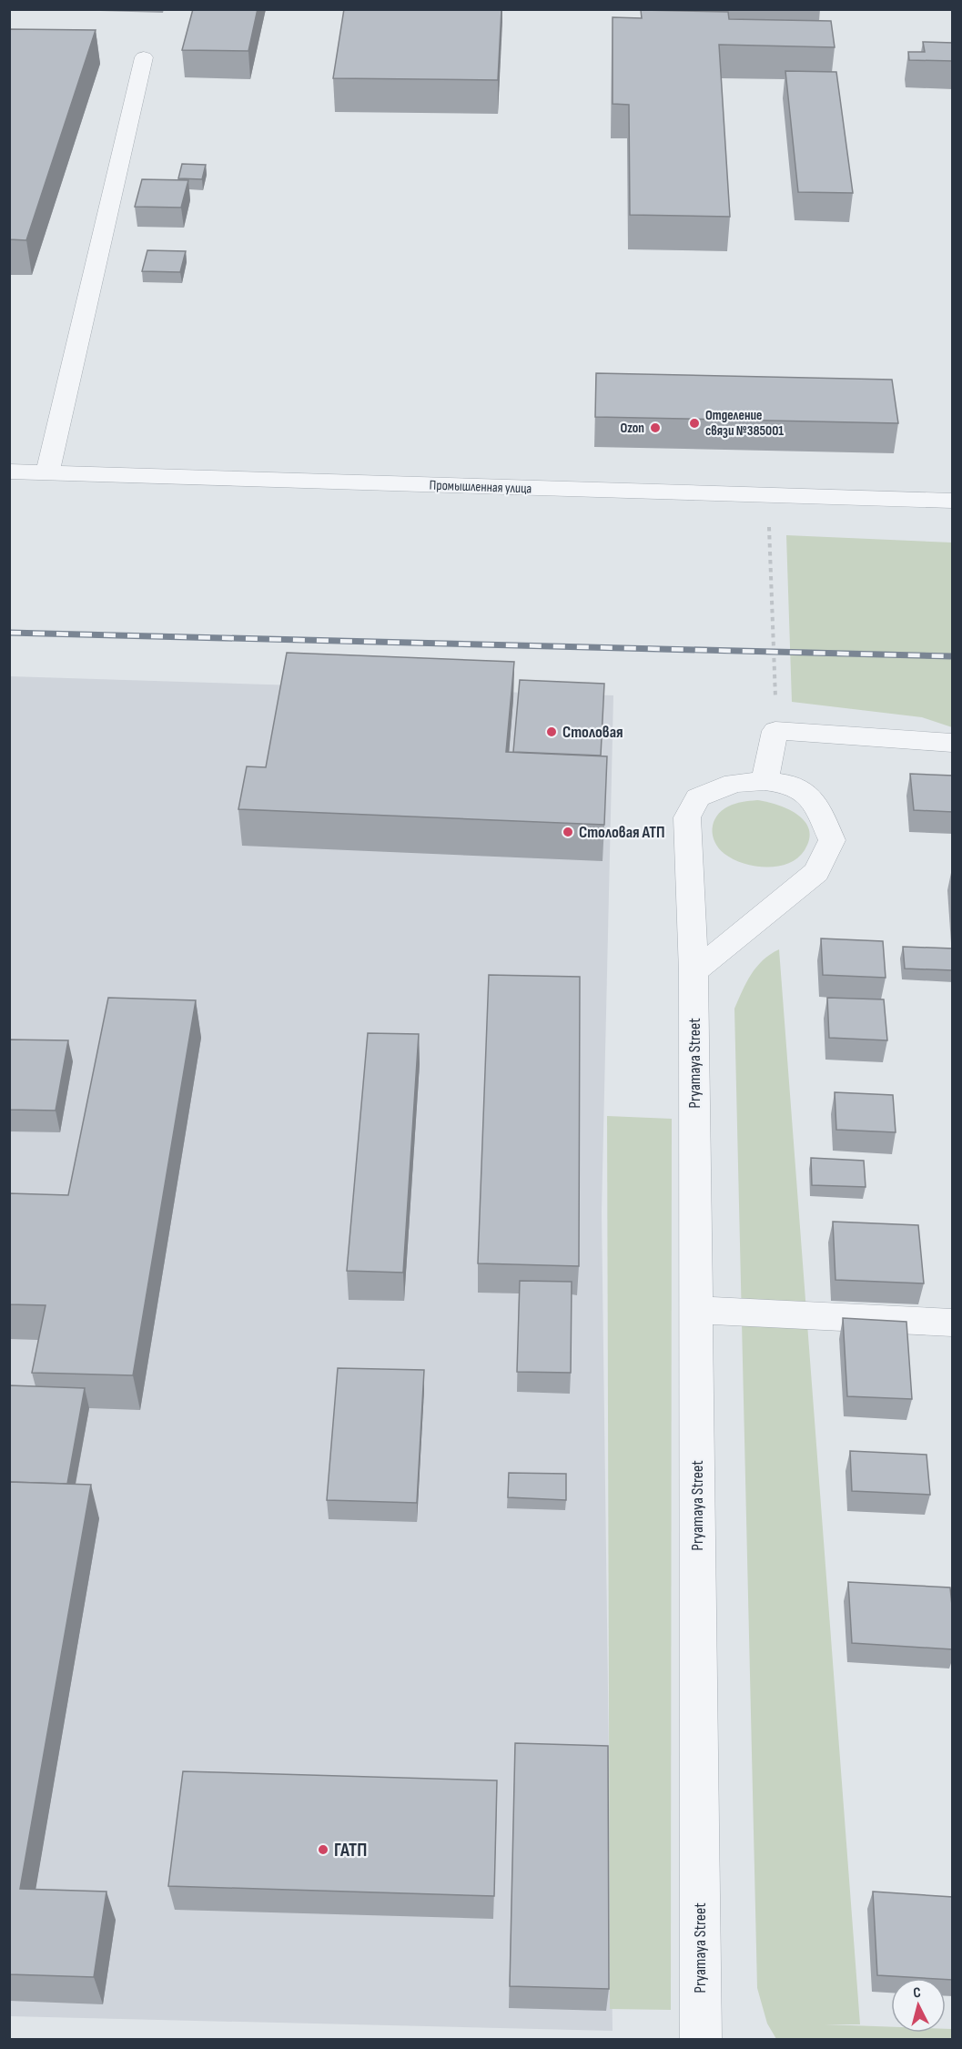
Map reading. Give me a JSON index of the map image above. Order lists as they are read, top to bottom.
{
  "streets": {
    "street": ["Промышленная улица", "Pryamaya Street"]
  },
  "places": [
    "Отделение связи №385001",
    "Ozon",
    "Столовая",
    "Столовая АТП",
    "ГАТП"
  ],
  "north": "top"
}
